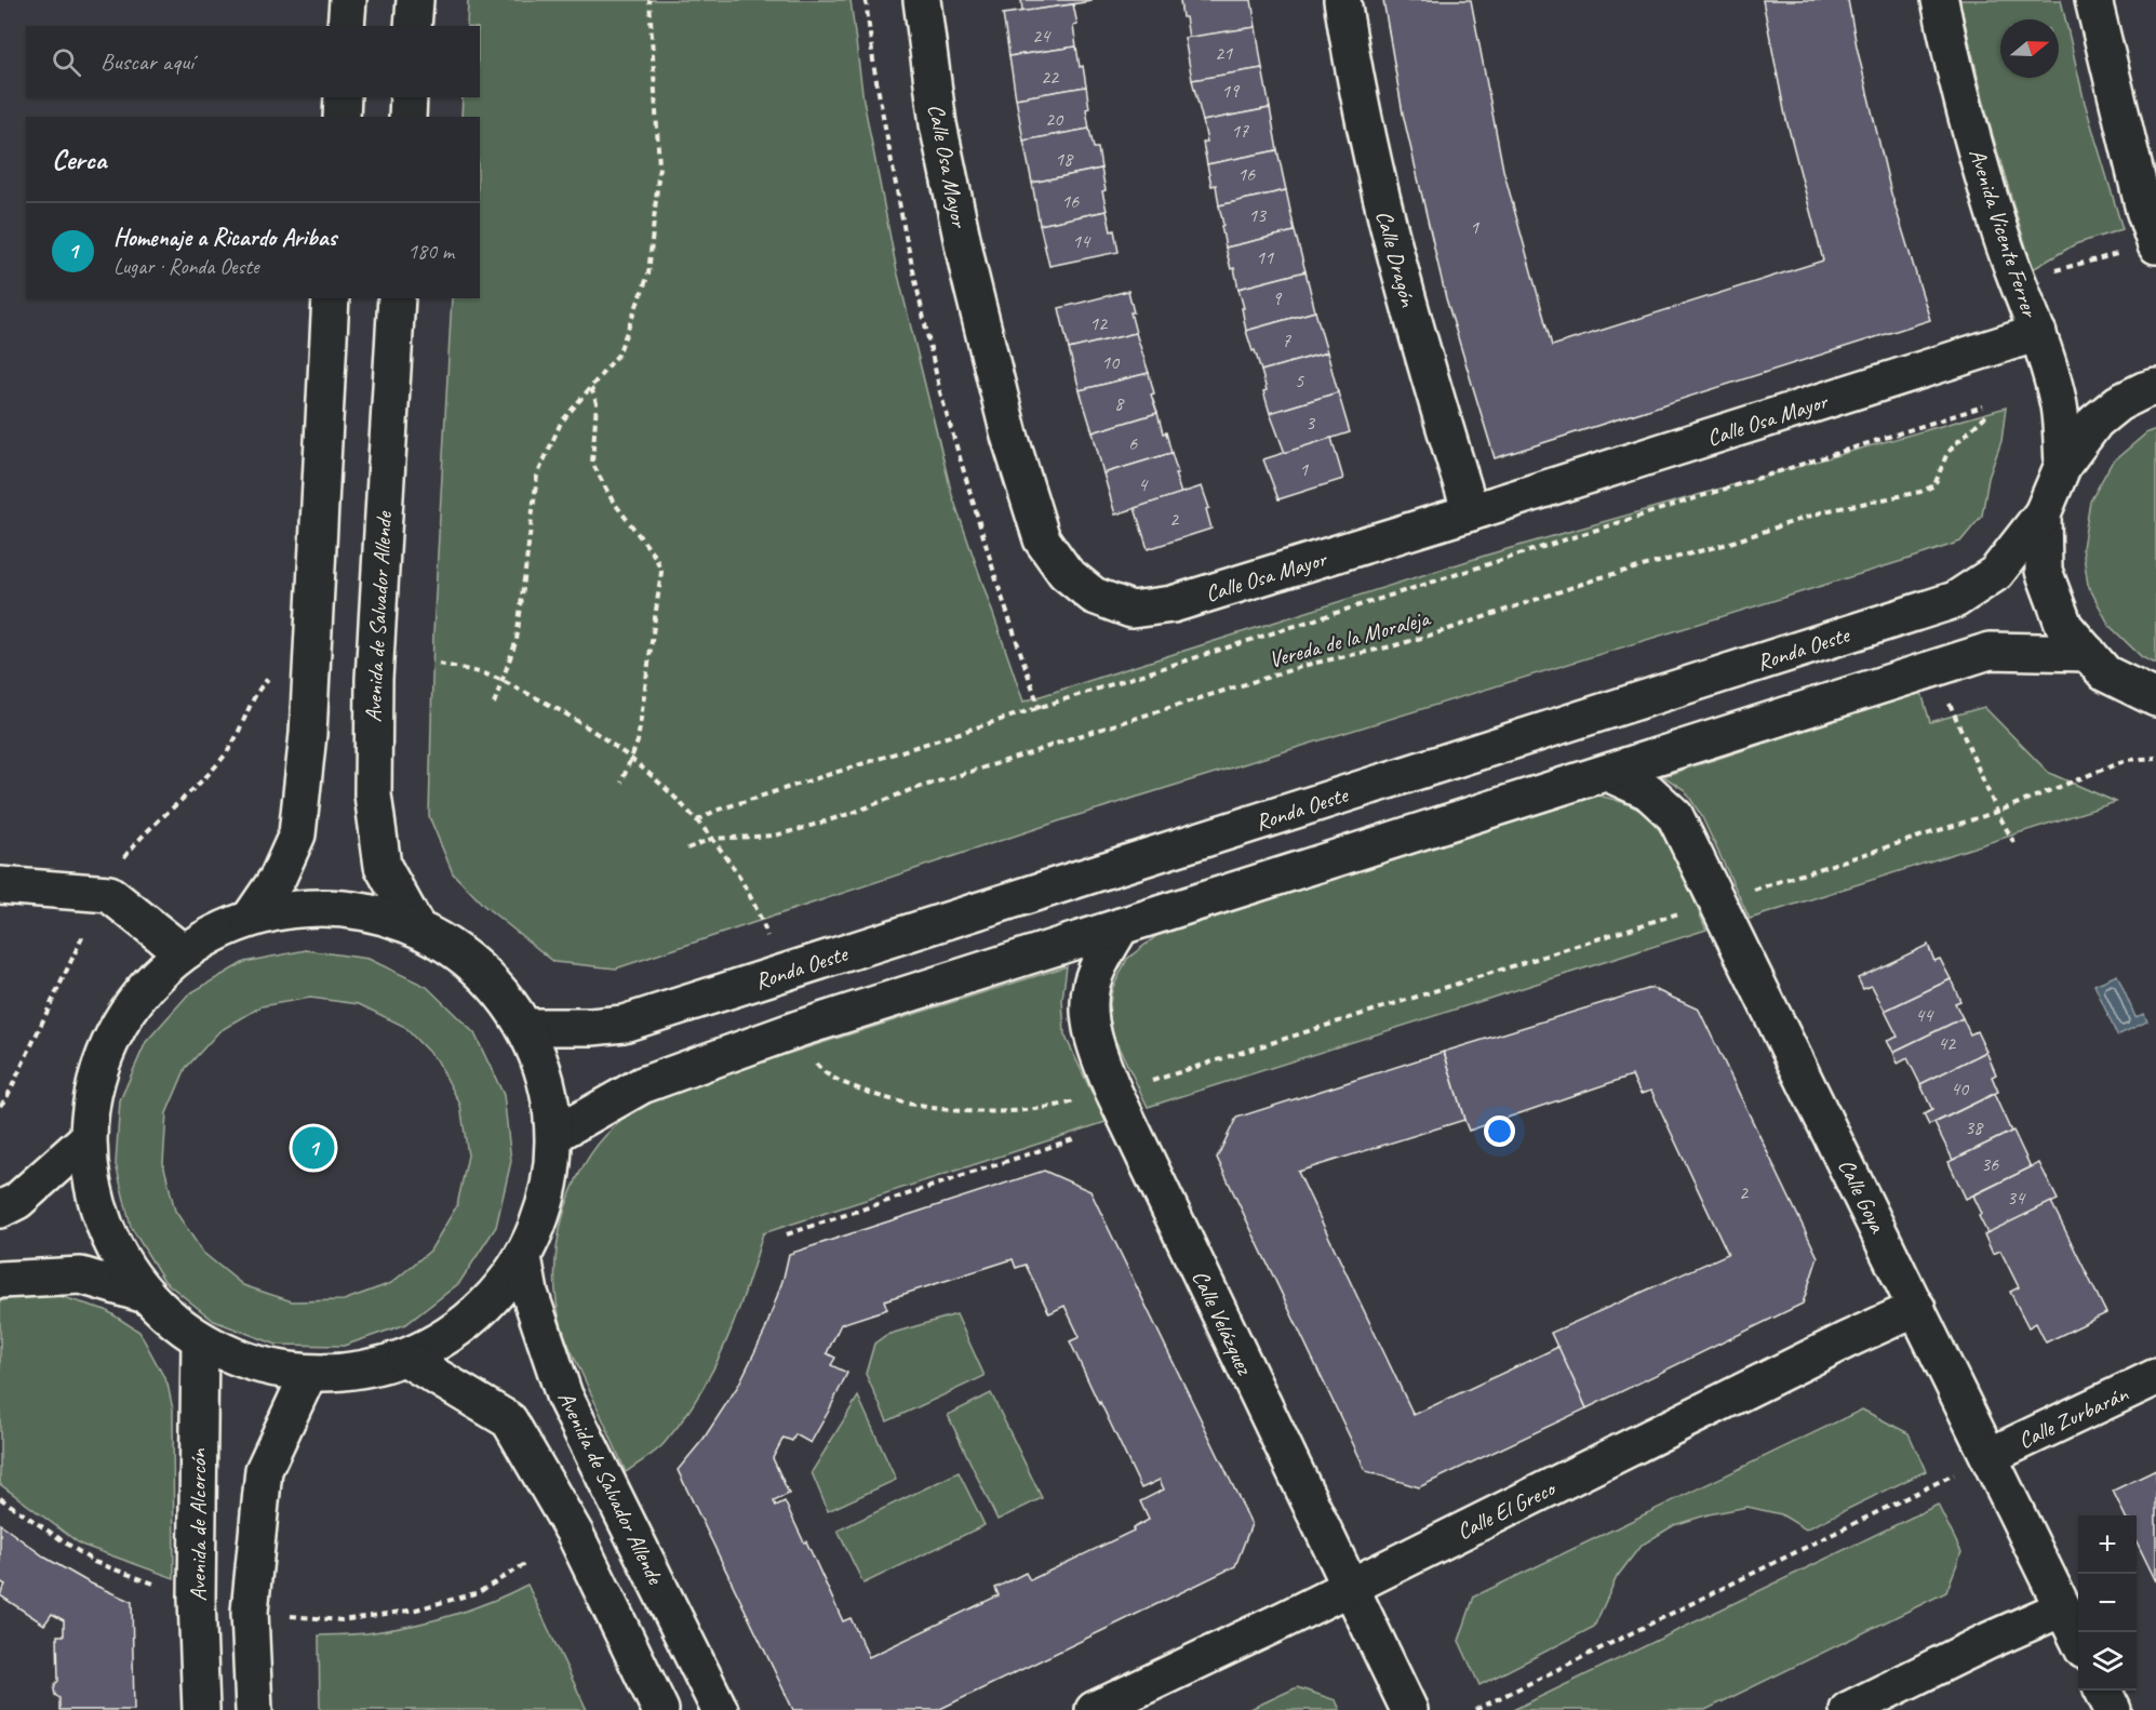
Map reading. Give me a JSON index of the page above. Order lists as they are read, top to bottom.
{
  "streets": {
    "main road": [
      "Calle Osa Mayor",
      "Avenida Vicente Ferrer",
      "Calle Dragón",
      "Avenida de Salvador Allende",
      "Ronda Oeste",
      "Calle Goya",
      "Calle Velázquez",
      "Calle Zurbarán",
      "Calle El Greco",
      "Avenida de Alcorcón"
    ],
    "path": ["Vereda de la Moraleja"]
  },
  "crossings": [
    ["Calle Osa Mayor", "Avenida Vicente Ferrer"],
    ["Calle Osa Mayor", "Calle Dragón"],
    ["Calle Goya", "Calle Zurbarán"],
    ["Calle Goya", "Calle El Greco"],
    ["Calle Velázquez", "Calle El Greco"]
  ],
  "house_numbers": [
    "24",
    "21",
    "22",
    "19",
    "20",
    "17",
    "18",
    "16",
    "16",
    "13",
    "1",
    "14",
    "11",
    "9",
    "12",
    "7",
    "10",
    "5",
    "8",
    "3",
    "6",
    "1",
    "4",
    "2",
    "44",
    "42",
    "40",
    "38",
    "36",
    "2",
    "34"
  ],
  "north": "right",
  "page": {
    "search": "Buscar aquí",
    "heading": "Cerca",
    "list": [
      {
        "mark": "1",
        "name": "Homenaje a Ricardo Aribas",
        "note": "Lugar · Ronda Oeste",
        "value": "180 m"
      }
    ],
    "pins": "1",
    "map_buttons": ["+", "−"]
  }
}
